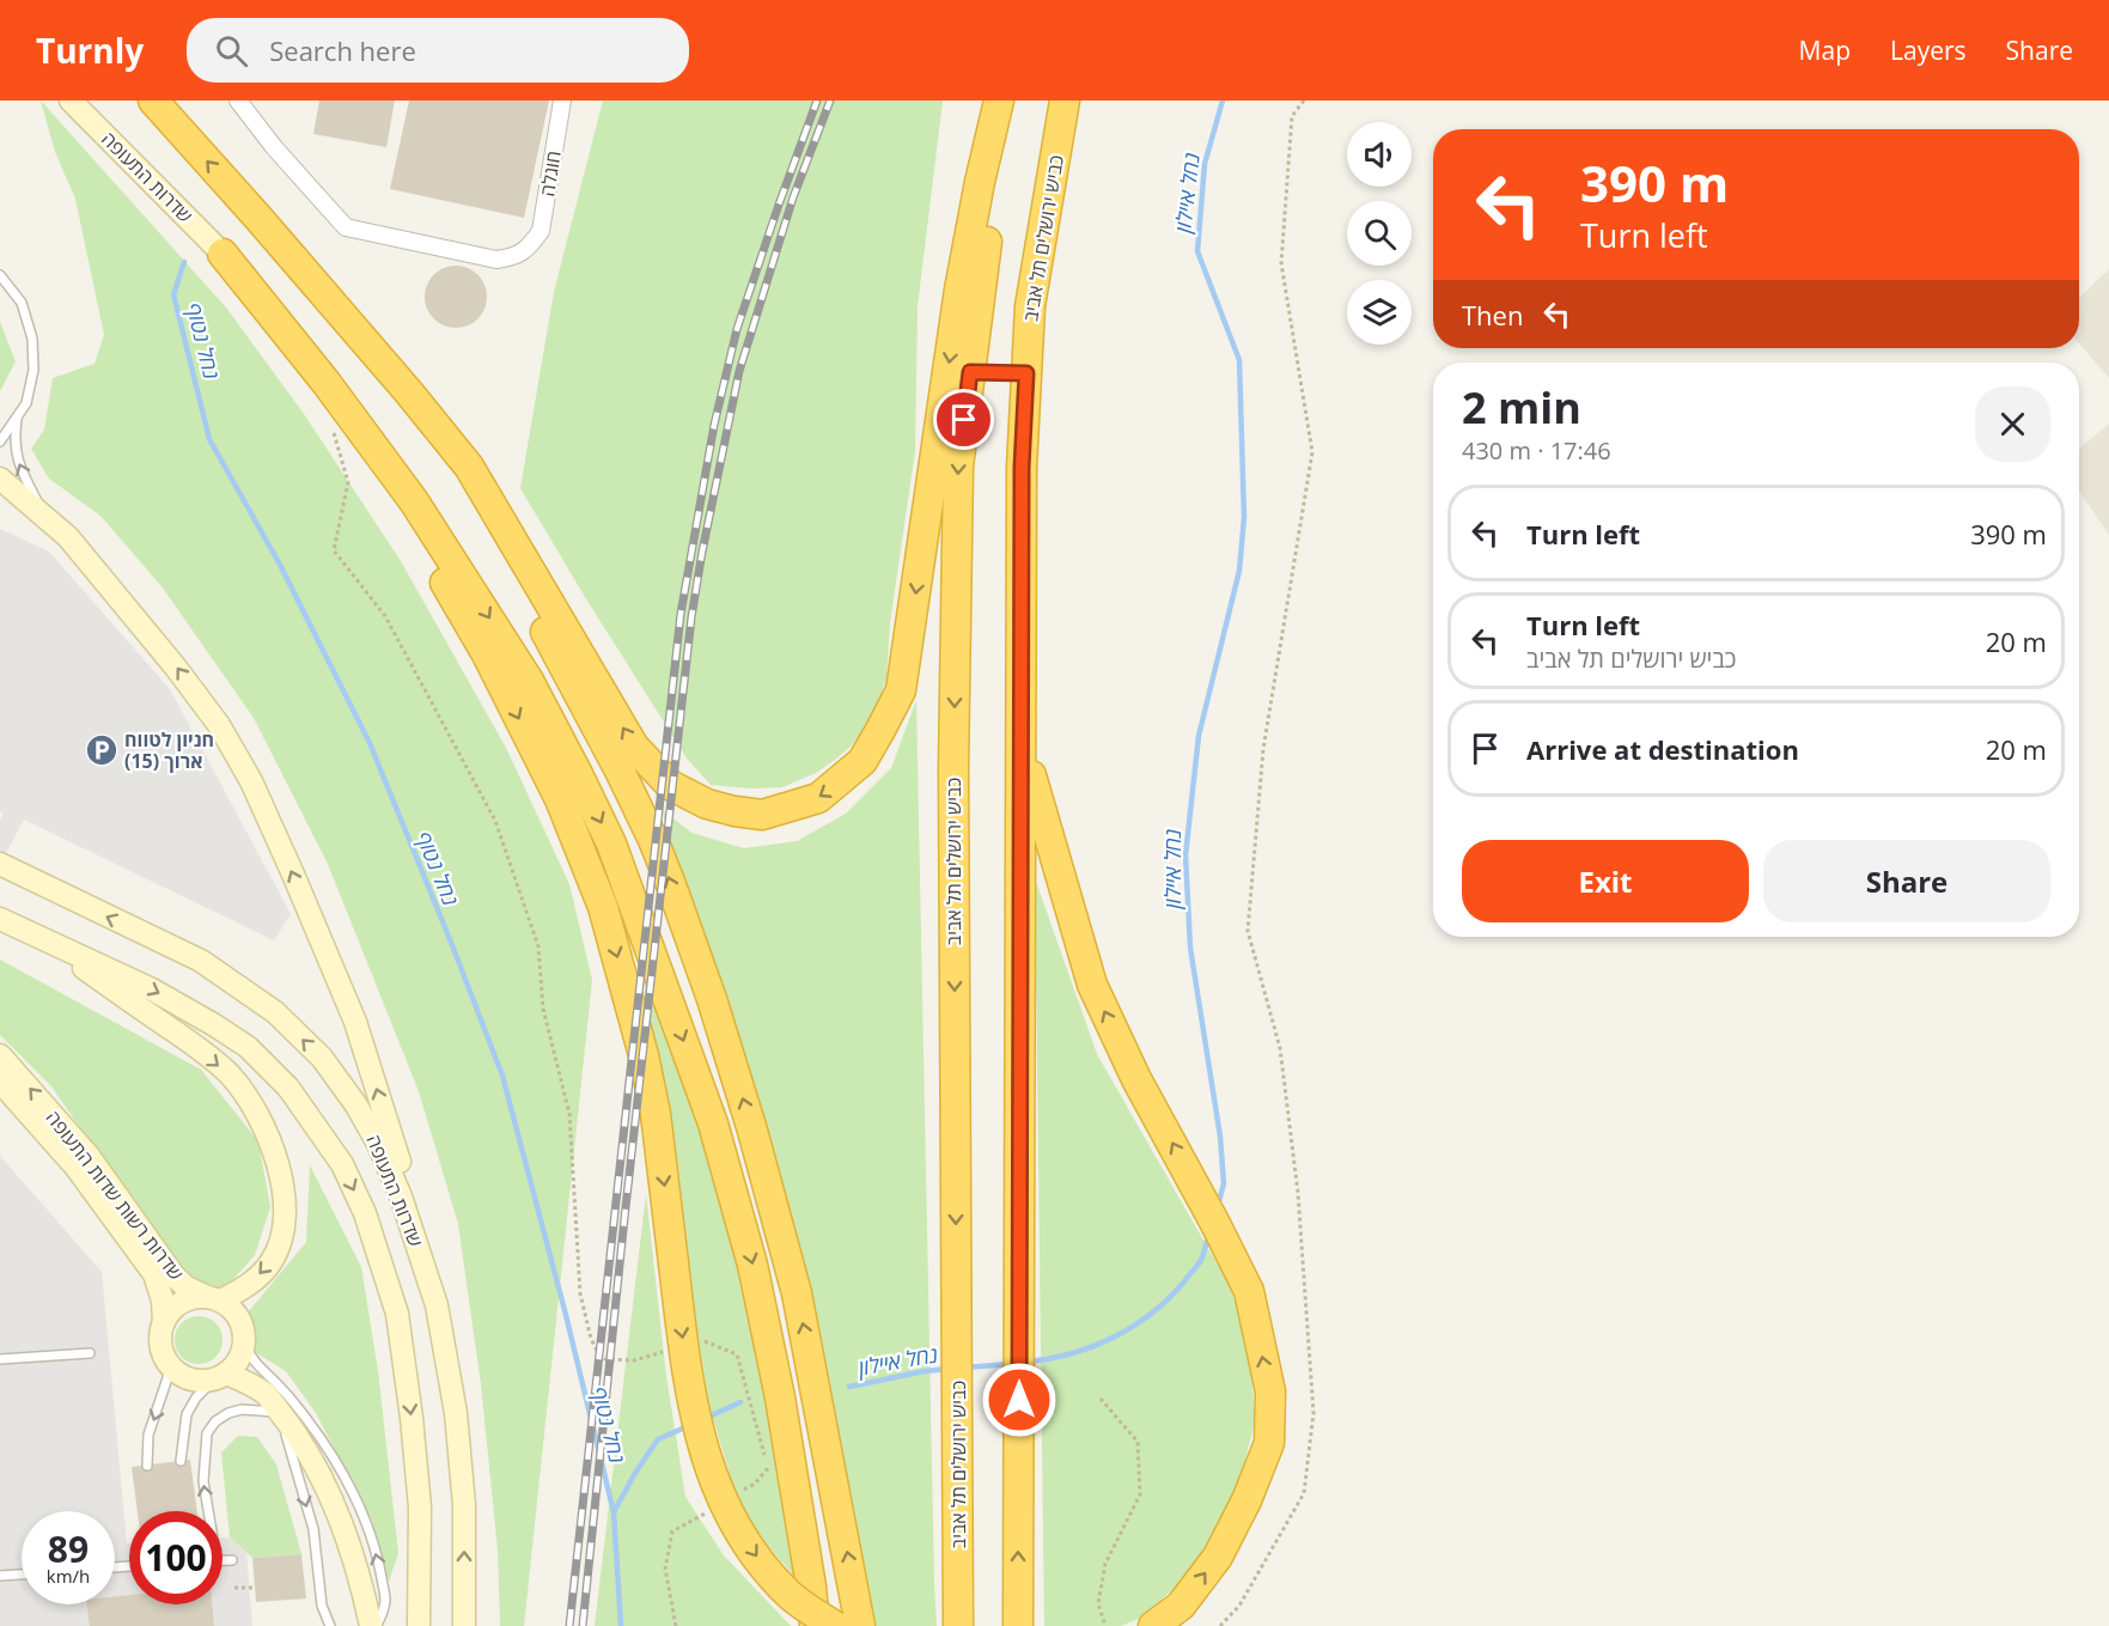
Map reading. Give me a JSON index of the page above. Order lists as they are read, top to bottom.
{
  "streets": {
    "highway": ["כביש ירושלים תל אביב"],
    "main road": ["שדרות התעופה", "שדרות רשות שדות התעופה"],
    "street": ["חוגלה"]
  },
  "water": ["נחל איילון", "נחל נטוף"],
  "places": {
    "parking": ["חניון לטווח ארוך (15)"]
  },
  "page": {
    "header": "Turnly",
    "search": "Search here",
    "nav": ["Map", "Layers", "Share"],
    "turn": ["390 m", "Turn left"],
    "then": "Then",
    "heading": ["2 min", "430 m · 17:46"],
    "list": [
      {
        "name": "Turn left",
        "value": "390 m"
      },
      {
        "name": "Turn left",
        "note": "כביש ירושלים תל אביב",
        "value": "20 m"
      },
      {
        "name": "Arrive at destination",
        "value": "20 m"
      }
    ],
    "buttons": ["Exit", "Share"],
    "speed": "89 km/h",
    "limit": "100"
  }
}
